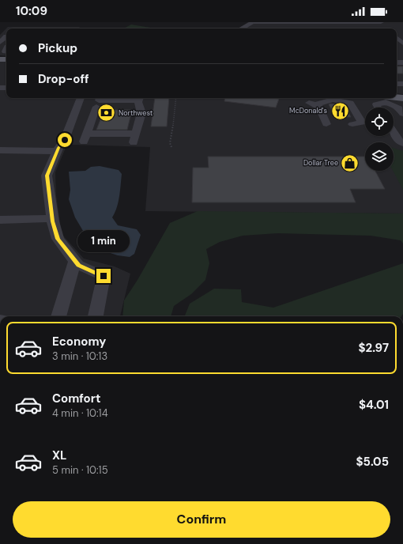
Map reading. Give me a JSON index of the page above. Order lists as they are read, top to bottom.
{
  "places": {
    "restaurant": ["McDonald's"],
    "bank": ["Northwest"],
    "shop": ["Dollar Tree"]
  },
  "page": {
    "status": "10:09",
    "banner": ["Pickup", "Drop-off"],
    "bubble": "1 min",
    "list": [
      {
        "name": "Economy",
        "note": "3 min · 10:13",
        "value": "$2.97"
      },
      {
        "name": "Comfort",
        "note": "4 min · 10:14",
        "value": "$4.01"
      },
      {
        "name": "XL",
        "note": "5 min · 10:15",
        "value": "$5.05"
      }
    ],
    "buttons": "Confirm"
  }
}
